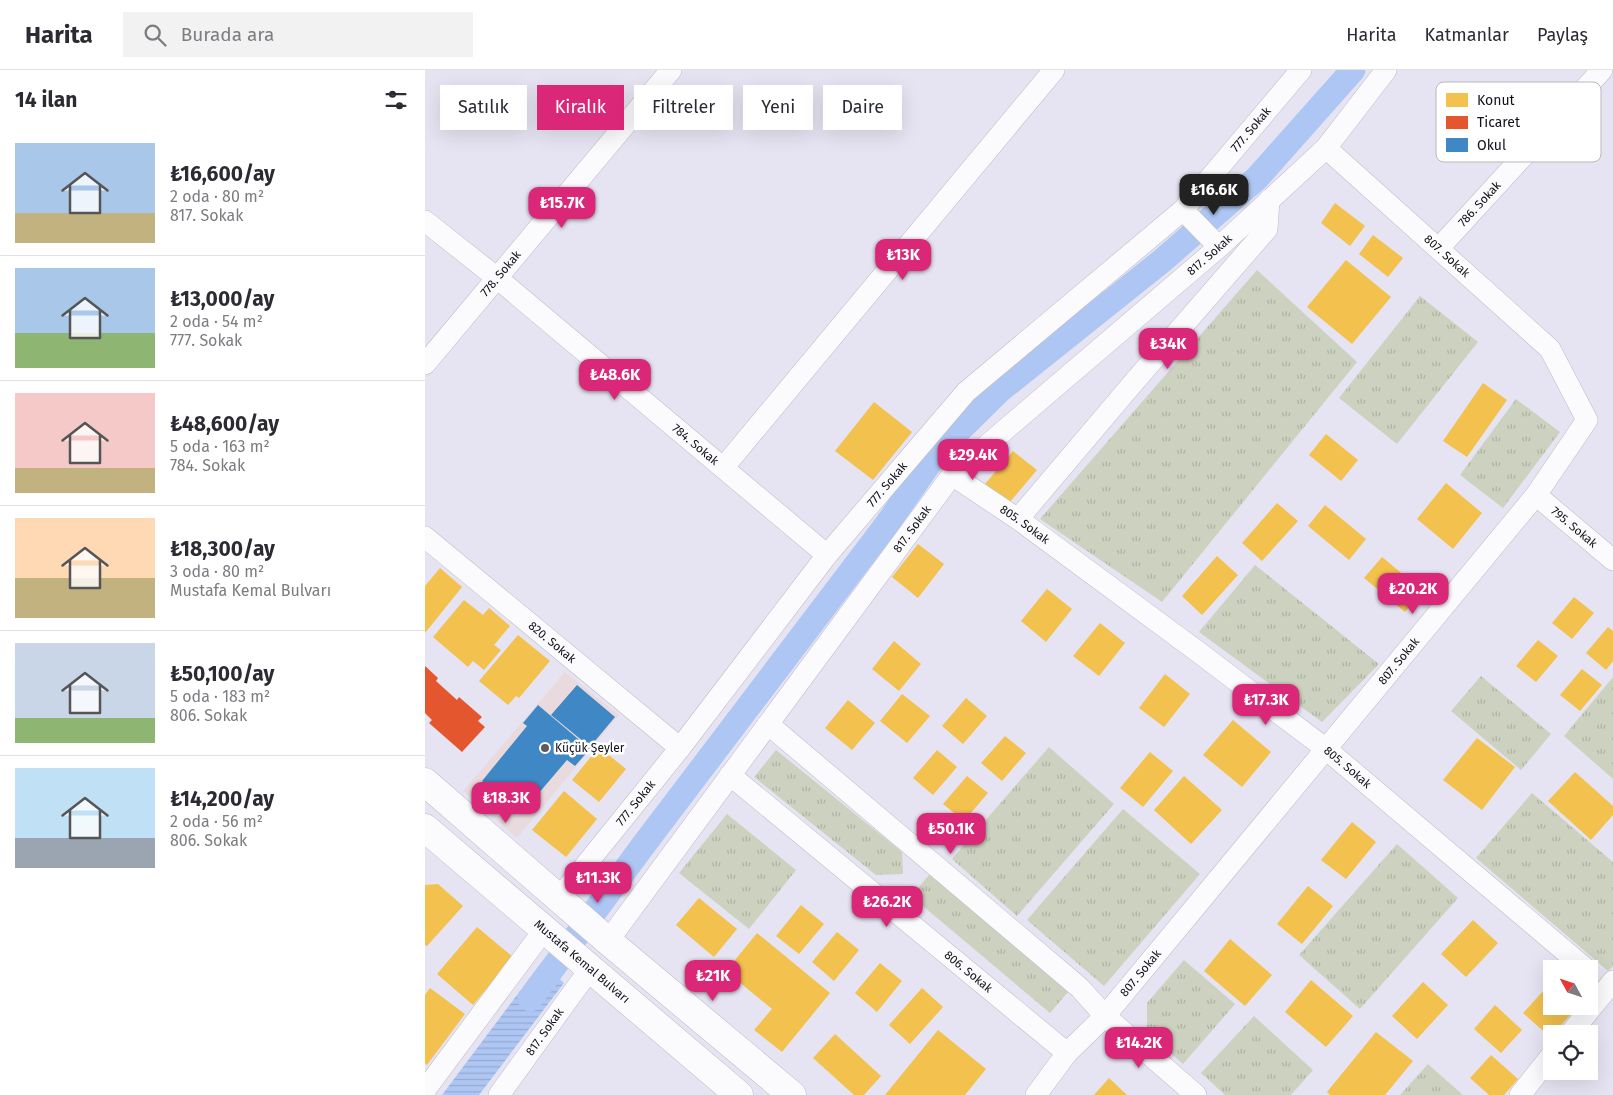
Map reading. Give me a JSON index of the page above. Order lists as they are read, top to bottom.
{
  "streets": {
    "main road": ["Mustafa Kemal Bulvarı"],
    "street": [
      "777. Sokak",
      "786. Sokak",
      "817. Sokak",
      "807. Sokak",
      "778. Sokak",
      "784. Sokak",
      "805. Sokak",
      "795. Sokak",
      "820. Sokak",
      "806. Sokak"
    ]
  },
  "crossings": [
    ["777. Sokak", "784. Sokak"],
    ["777. Sokak", "820. Sokak"],
    ["786. Sokak", "807. Sokak"],
    ["817. Sokak", "807. Sokak"],
    ["817. Sokak", "805. Sokak"],
    ["817. Sokak", "Mustafa Kemal Bulvarı"],
    ["817. Sokak", "806. Sokak"],
    ["807. Sokak", "805. Sokak"],
    ["807. Sokak", "795. Sokak"],
    ["807. Sokak", "806. Sokak"],
    ["778. Sokak", "784. Sokak"]
  ],
  "places": ["Küçük Şeyler"],
  "legend": ["Konut", "Ticaret", "Okul"],
  "north": "top left",
  "page": {
    "header": "Harita",
    "search": "Burada ara",
    "nav": ["Harita", "Katmanlar", "Paylaş"],
    "heading": "14 ilan",
    "chip": [
      "Satılık",
      "Kiralık",
      "Filtreler",
      "Yeni",
      "Daire"
    ],
    "list": [
      {
        "name": "₺16,600/ay",
        "note": "2 oda · 80 m² · 817. Sokak"
      },
      {
        "name": "₺13,000/ay",
        "note": "2 oda · 54 m² · 777. Sokak"
      },
      {
        "name": "₺48,600/ay",
        "note": "5 oda · 163 m² · 784. Sokak"
      },
      {
        "name": "₺18,300/ay",
        "note": "3 oda · 80 m² · Mustafa Kemal Bulvarı"
      },
      {
        "name": "₺50,100/ay",
        "note": "5 oda · 183 m² · 806. Sokak"
      },
      {
        "name": "₺14,200/ay",
        "note": "2 oda · 56 m² · 806. Sokak"
      }
    ],
    "price": [
      "₺16.6K",
      "₺15.7K",
      "₺13K",
      "₺34K",
      "₺48.6K",
      "₺29.4K",
      "₺20.2K",
      "₺17.3K",
      "₺18.3K",
      "₺50.1K",
      "₺11.3K",
      "₺26.2K",
      "₺21K",
      "₺14.2K"
    ]
  }
}
